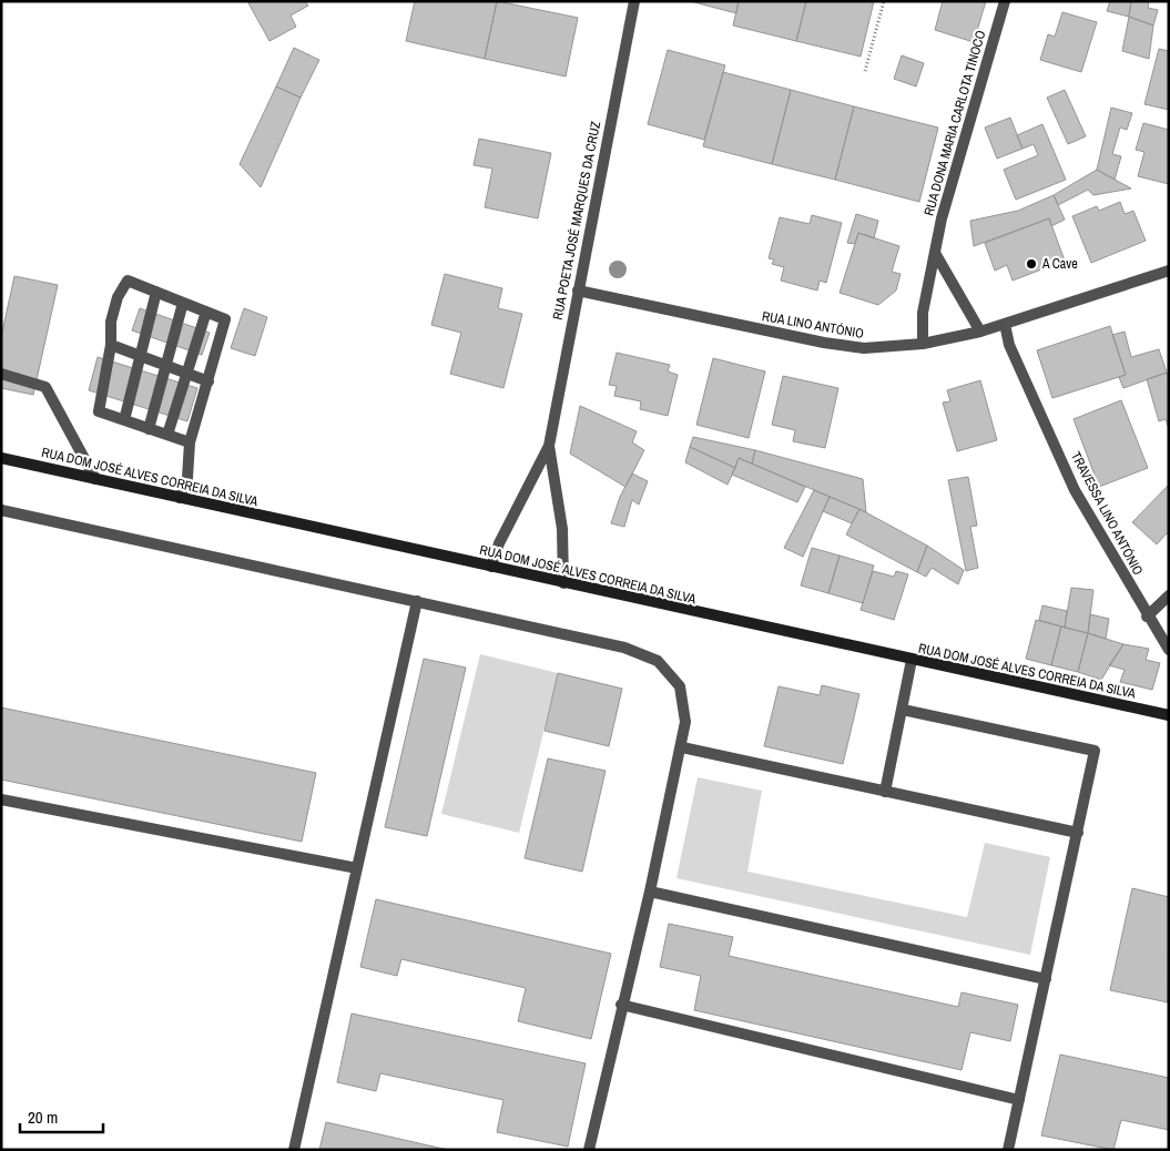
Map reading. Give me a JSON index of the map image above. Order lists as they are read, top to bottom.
{
  "streets": {
    "main road": ["RUA DOM JOSÉ ALVES CORREIA DA SILVA"],
    "street": [
      "RUA DONA MARIA CARLOTA TINOCO",
      "RUA POETA JOSÉ MARQUES DA CRUZ",
      "RUA LINO ANTÓNIO",
      "TRAVESSA LINO ANTÓNIO"
    ]
  },
  "crossings": [
    ["RUA DONA MARIA CARLOTA TINOCO", "RUA LINO ANTÓNIO"],
    ["RUA POETA JOSÉ MARQUES DA CRUZ", "RUA LINO ANTÓNIO"],
    ["RUA POETA JOSÉ MARQUES DA CRUZ", "RUA DOM JOSÉ ALVES CORREIA DA SILVA"],
    ["RUA LINO ANTÓNIO", "TRAVESSA LINO ANTÓNIO"]
  ],
  "places": ["A Cave"],
  "scale_bar": "20 m"
}
